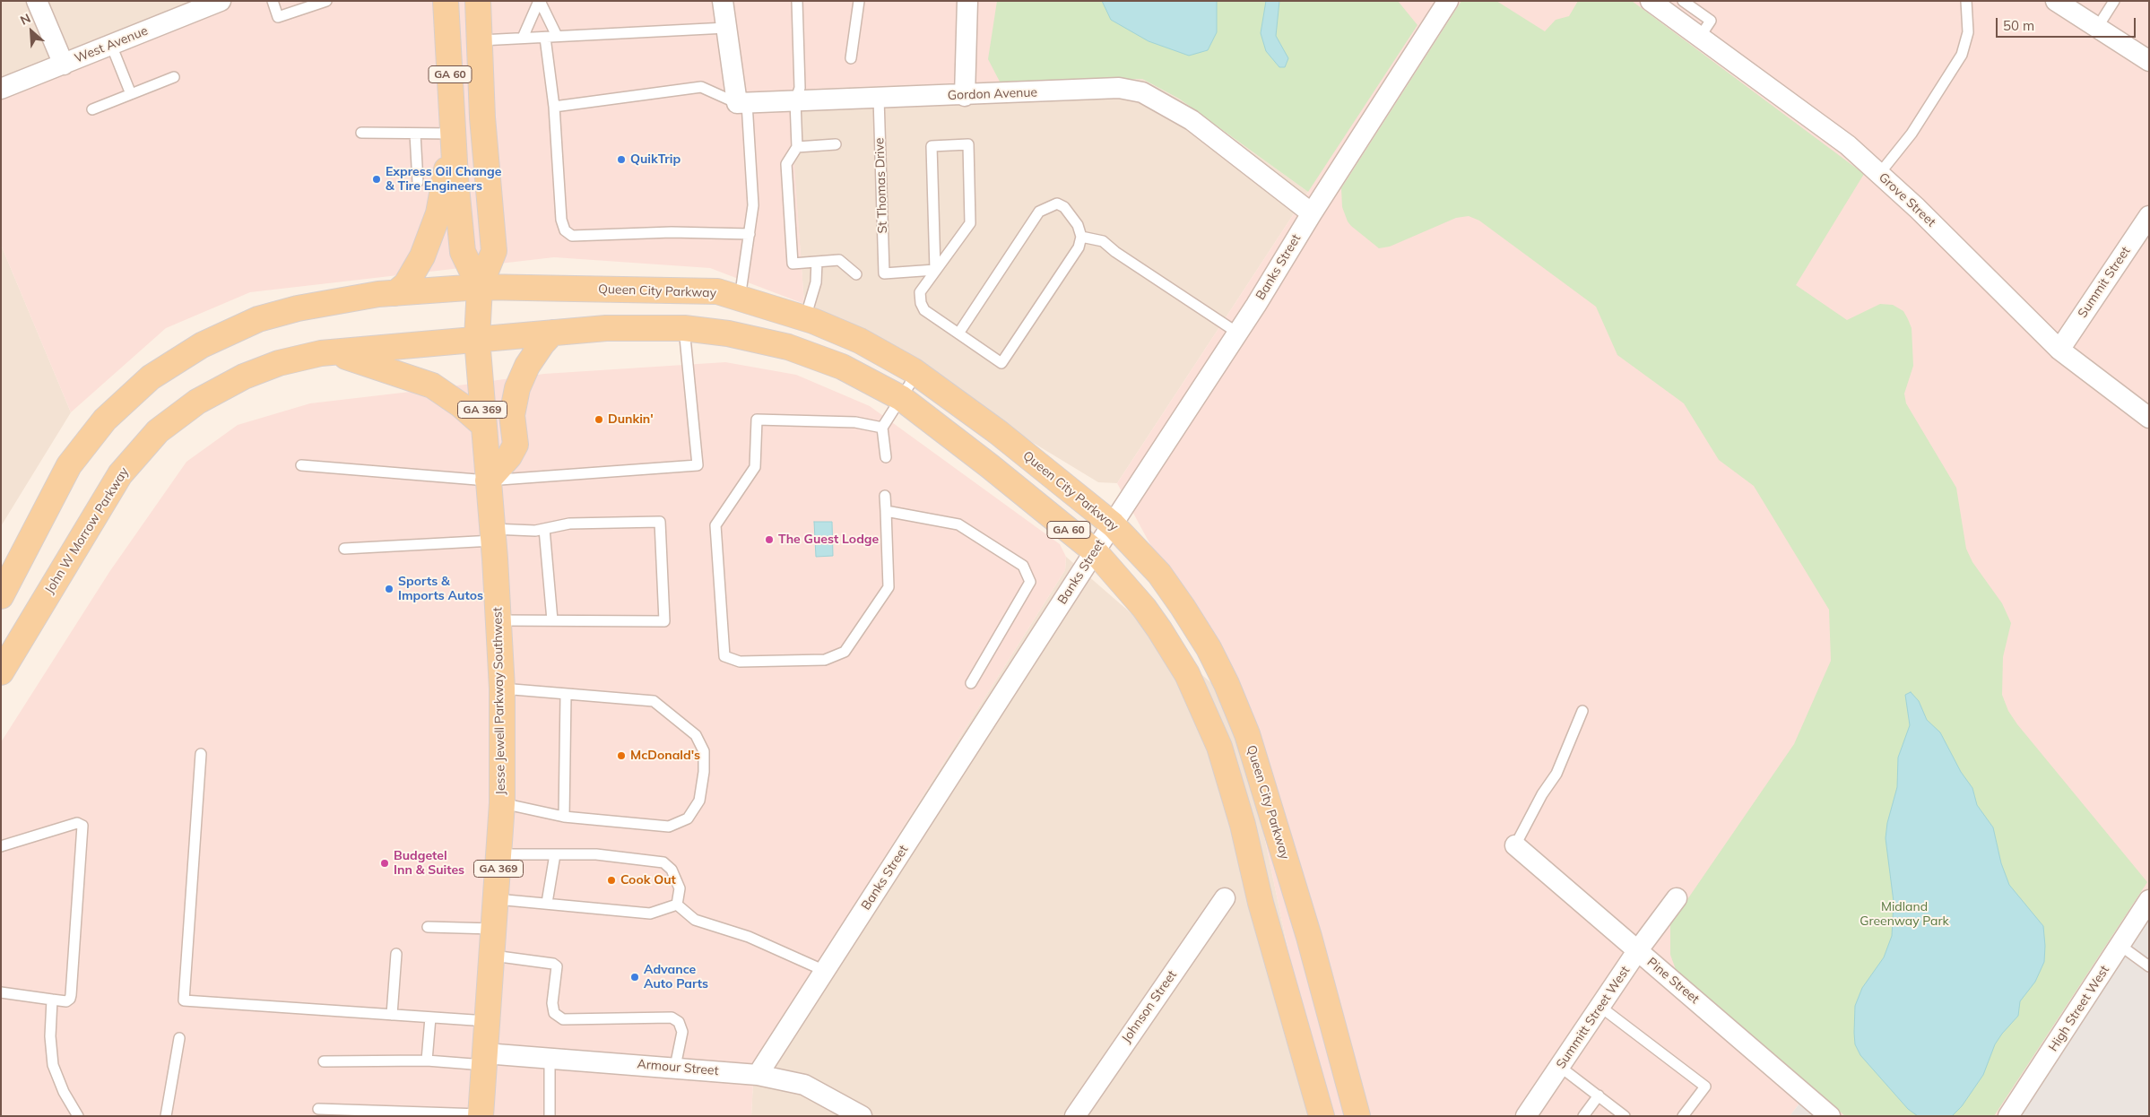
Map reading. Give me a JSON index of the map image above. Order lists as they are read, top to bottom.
{
  "streets": {
    "main road": [
      "GA 60",
      "Queen City Parkway",
      "GA 369",
      "John W Morrow Parkway",
      "Jesse Jewell Parkway Southwest"
    ],
    "street": [
      "West Avenue",
      "Gordon Avenue",
      "Grove Street",
      "Banks Street",
      "Summit Street",
      "Pine Street",
      "Johnson Street",
      "High Street West",
      "Summitt Street West",
      "Armour Street"
    ],
    "lane": ["St Thomas Drive"]
  },
  "crossings": [
    ["GA 60", "Banks Street"],
    ["GA 60", "John W Morrow Parkway"],
    ["GA 60", "Jesse Jewell Parkway Southwest"],
    ["Gordon Avenue", "St Thomas Drive"],
    ["Gordon Avenue", "Banks Street"],
    ["Grove Street", "Summit Street"],
    ["Banks Street", "Queen City Parkway"],
    ["Banks Street", "Armour Street"],
    ["Queen City Parkway", "Jesse Jewell Parkway Southwest"],
    ["John W Morrow Parkway", "Jesse Jewell Parkway Southwest"],
    ["Jesse Jewell Parkway Southwest", "Armour Street"],
    ["Pine Street", "Summitt Street West"]
  ],
  "parks": ["Midland Greenway Park"],
  "places": [
    "QuikTrip",
    "Express Oil Change & Tire Engineers",
    "Dunkin'",
    "The Guest Lodge",
    "Sports & Imports Autos",
    "McDonald's",
    "Budgetel Inn & Suites",
    "Cook Out",
    "Advance Auto Parts"
  ],
  "scale_bar": "50 m",
  "north": "top left"
}
